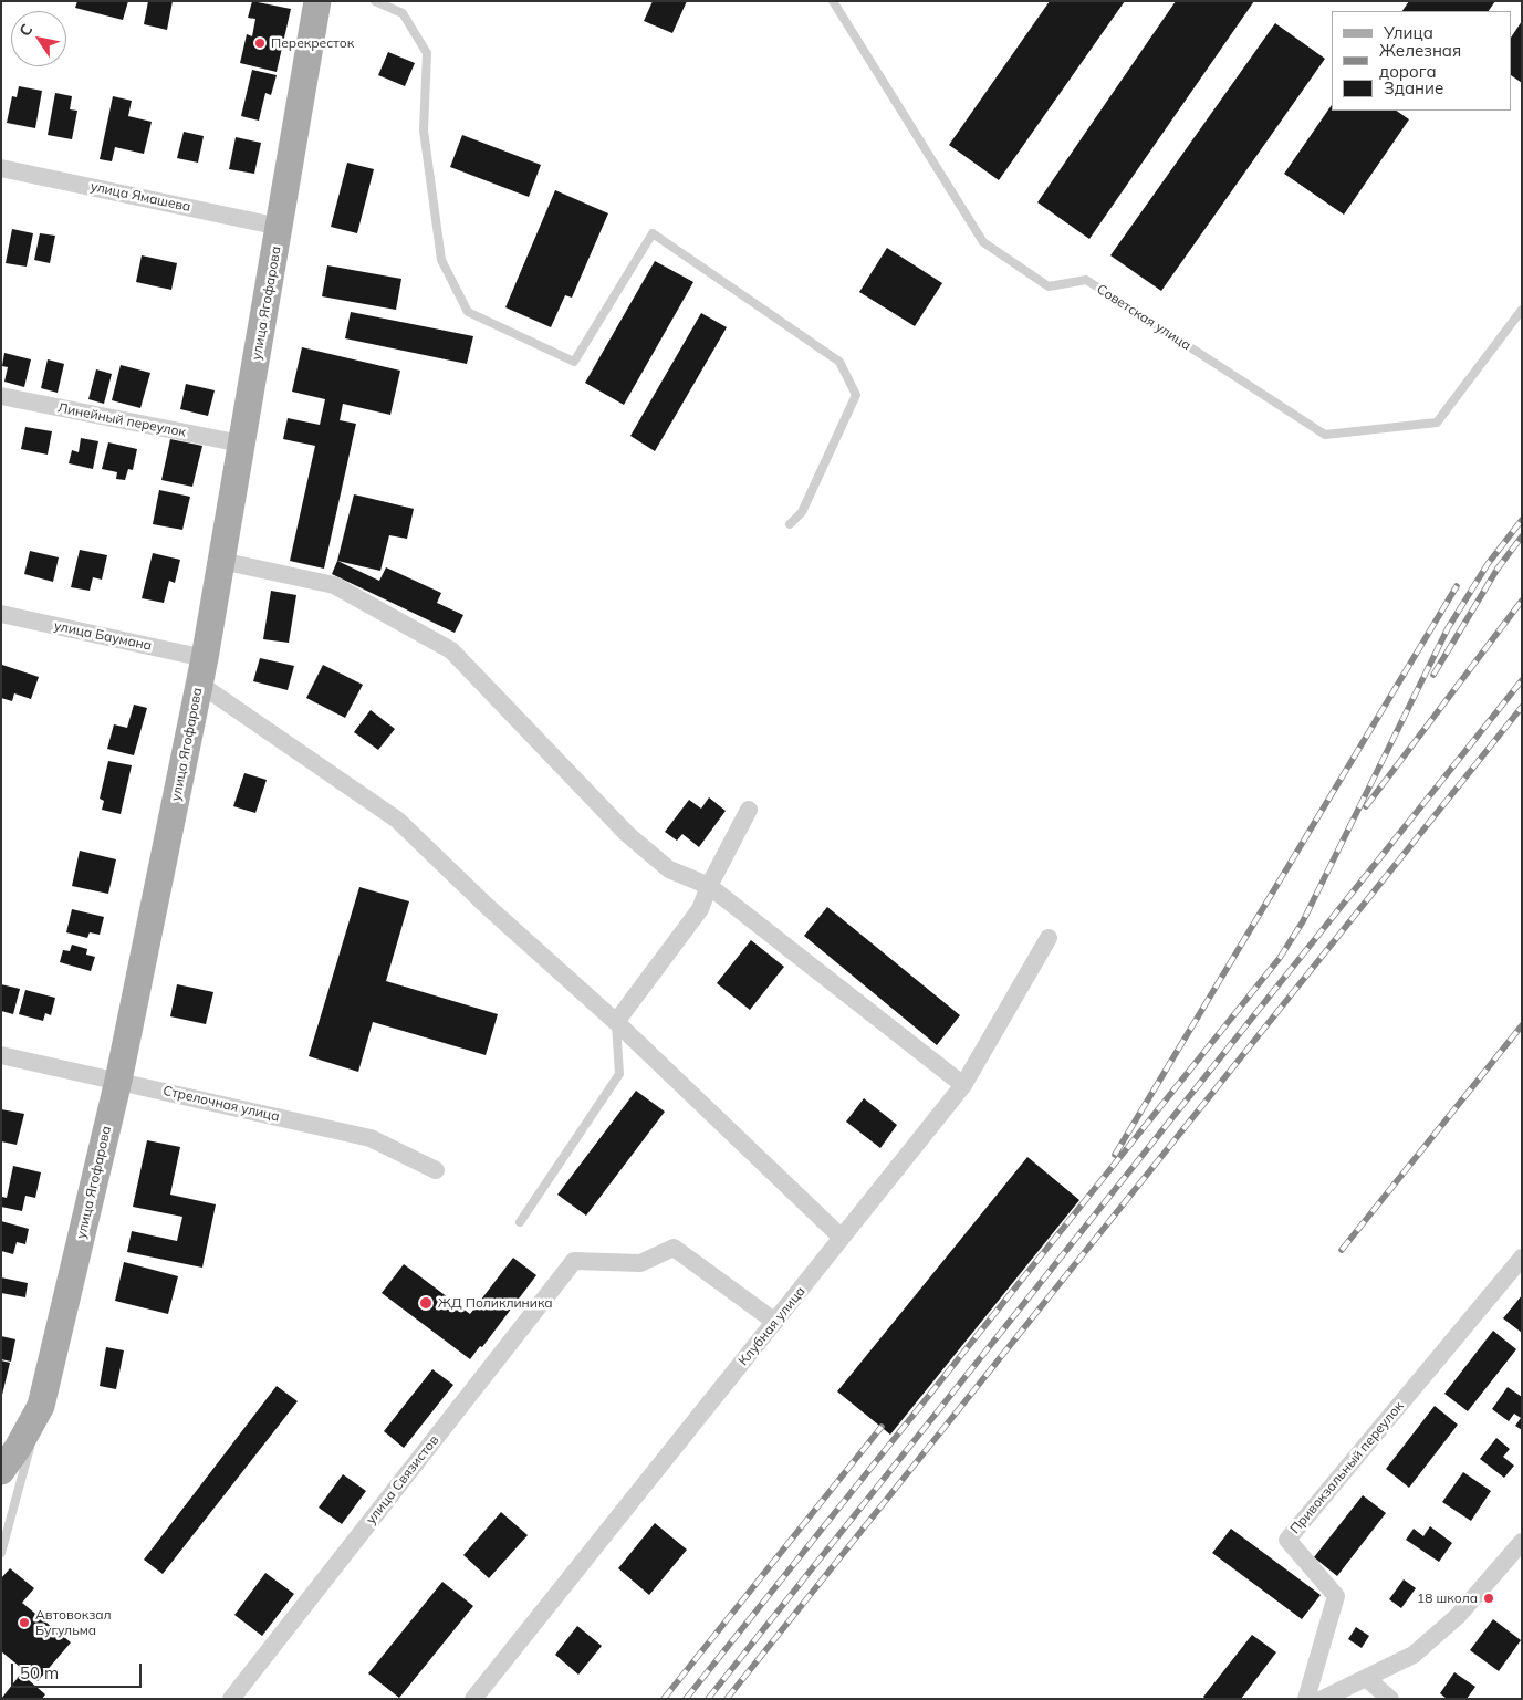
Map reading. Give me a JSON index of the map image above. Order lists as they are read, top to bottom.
{
  "streets": {
    "main road": ["улица Ягофарова"],
    "street": [
      "улица Ямашева",
      "Линейный переулок",
      "улица Баумана",
      "Стрелочная улица",
      "Клубная улица",
      "Привокзальный переулок",
      "улица Связистов"
    ],
    "lane": ["Советская улица"]
  },
  "crossings": [
    ["улица Ямашева", "улица Ягофарова"],
    ["улица Ягофарова", "Линейный переулок"],
    ["улица Ягофарова", "улица Баумана"],
    ["улица Ягофарова", "Стрелочная улица"],
    ["Клубная улица", "улица Связистов"]
  ],
  "places": [
    "Перекресток",
    "ЖД Поликлиника",
    "18 школа",
    "Автовокзал Бугульма"
  ],
  "legend": ["Улица", "Железная дорога", "Здание"],
  "scale_bar": "50 m",
  "north": "top left"
}
